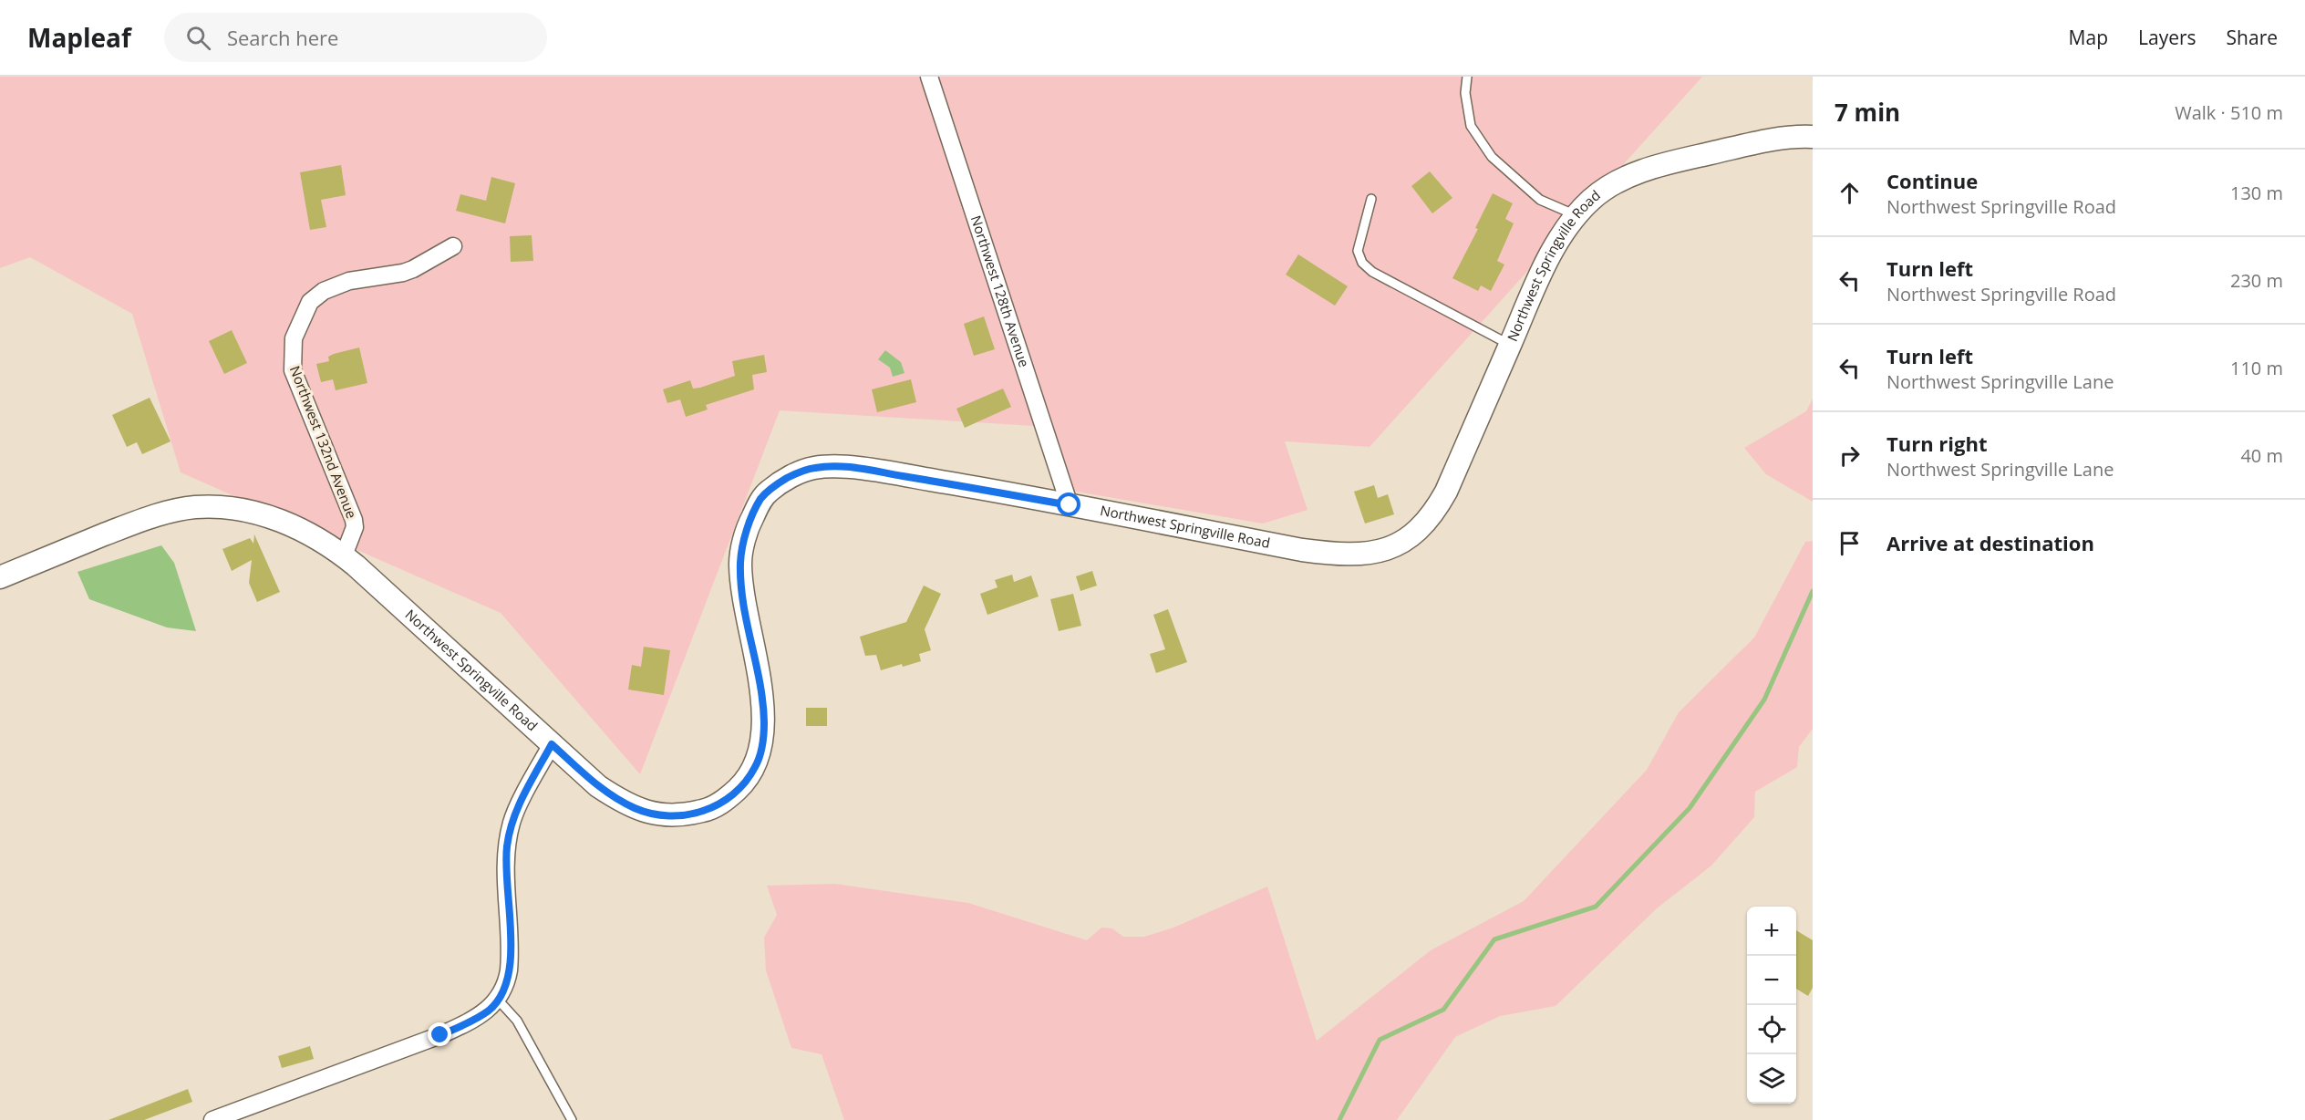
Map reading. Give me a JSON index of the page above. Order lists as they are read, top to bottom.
{
  "streets": {
    "street": ["Northwest Springville Road", "Northwest 128th Avenue", "Northwest 132nd Avenue"]
  },
  "crossings": [
    ["Northwest Springville Road", "Northwest 128th Avenue"],
    ["Northwest Springville Road", "Northwest 132nd Avenue"]
  ],
  "page": {
    "header": "Mapleaf",
    "search": "Search here",
    "nav": ["Map", "Layers", "Share"],
    "heading": ["7 min", "Walk · 510 m"],
    "list": [
      ["Continue", "Northwest Springville Road", "130 m"],
      ["Turn left", "Northwest Springville Road", "230 m"],
      ["Turn left", "Northwest Springville Lane", "110 m"],
      ["Turn right", "Northwest Springville Lane", "40 m"],
      "Arrive at destination"
    ],
    "map_buttons": ["+", "−"]
  }
}
